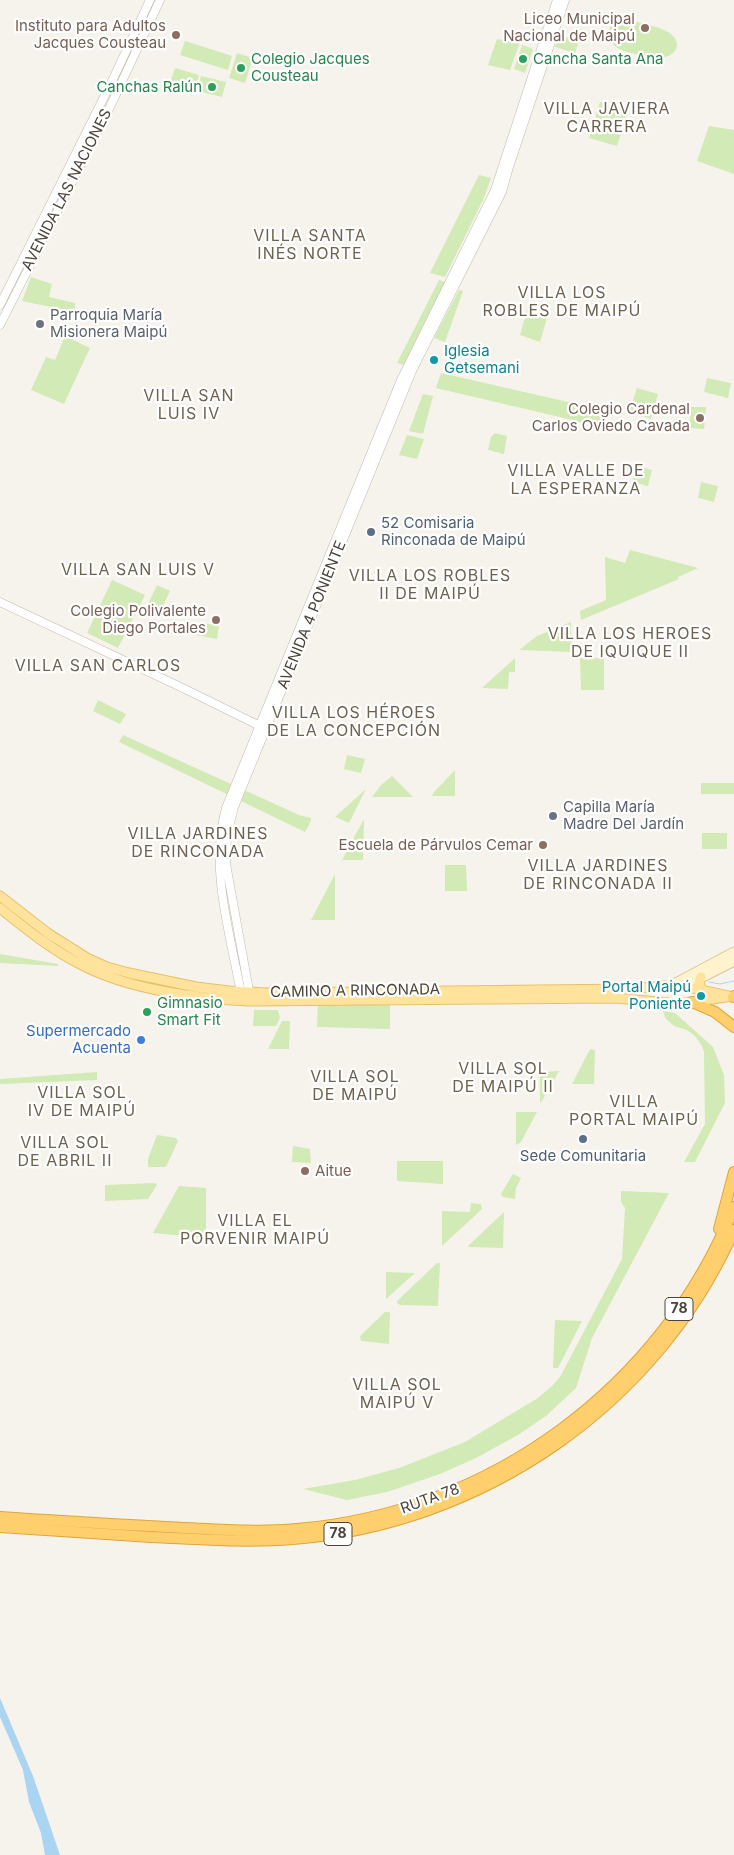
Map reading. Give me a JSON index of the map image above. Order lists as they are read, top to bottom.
{
  "streets": {
    "highway": ["78", "RUTA 78"],
    "main road": ["CAMINO A RINCONADA"],
    "street": ["AVENIDA LAS NACIONES", "AVENIDA 4 PONIENTE"]
  },
  "crossings": [
    ["AVENIDA 4 PONIENTE", "CAMINO A RINCONADA"]
  ],
  "districts": [
    "VILLA JAVIERA CARRERA",
    "VILLA SANTA INÉS NORTE",
    "VILLA LOS ROBLES DE MAIPÚ",
    "VILLA SAN LUIS IV",
    "VILLA VALLE DE LA ESPERANZA",
    "VILLA SAN LUIS V",
    "VILLA LOS ROBLES II DE MAIPÚ",
    "VILLA LOS HEROES DE IQUIQUE II",
    "VILLA SAN CARLOS",
    "VILLA LOS HÉROES DE LA CONCEPCIÓN",
    "VILLA JARDINES DE RINCONADA",
    "VILLA JARDINES DE RINCONADA II",
    "VILLA SOL DE MAIPÚ II",
    "VILLA SOL DE MAIPÚ",
    "VILLA SOL IV DE MAIPÚ",
    "VILLA PORTAL MAIPÚ",
    "VILLA SOL DE ABRIL II",
    "VILLA EL PORVENIR MAIPÚ",
    "VILLA SOL MAIPÚ V"
  ],
  "places": [
    "Liceo Municipal Nacional de Maipú",
    "Instituto para Adultos Jacques Cousteau",
    "Cancha Santa Ana",
    "Colegio Jacques Cousteau",
    "Canchas Ralún",
    "Parroquia María Misionera Maipú",
    "Iglesia Getsemani",
    "Colegio Cardenal Carlos Oviedo Cavada",
    "52 Comisaria Rinconada de Maipú",
    "Colegio Polivalente Diego Portales",
    "Capilla María Madre Del Jardín",
    "Escuela de Párvulos Cemar",
    "Portal Maipú Poniente",
    "Gimnasio Smart Fit",
    "Supermercado Acuenta",
    "Sede Comunitaria",
    "Aitue"
  ]
}
